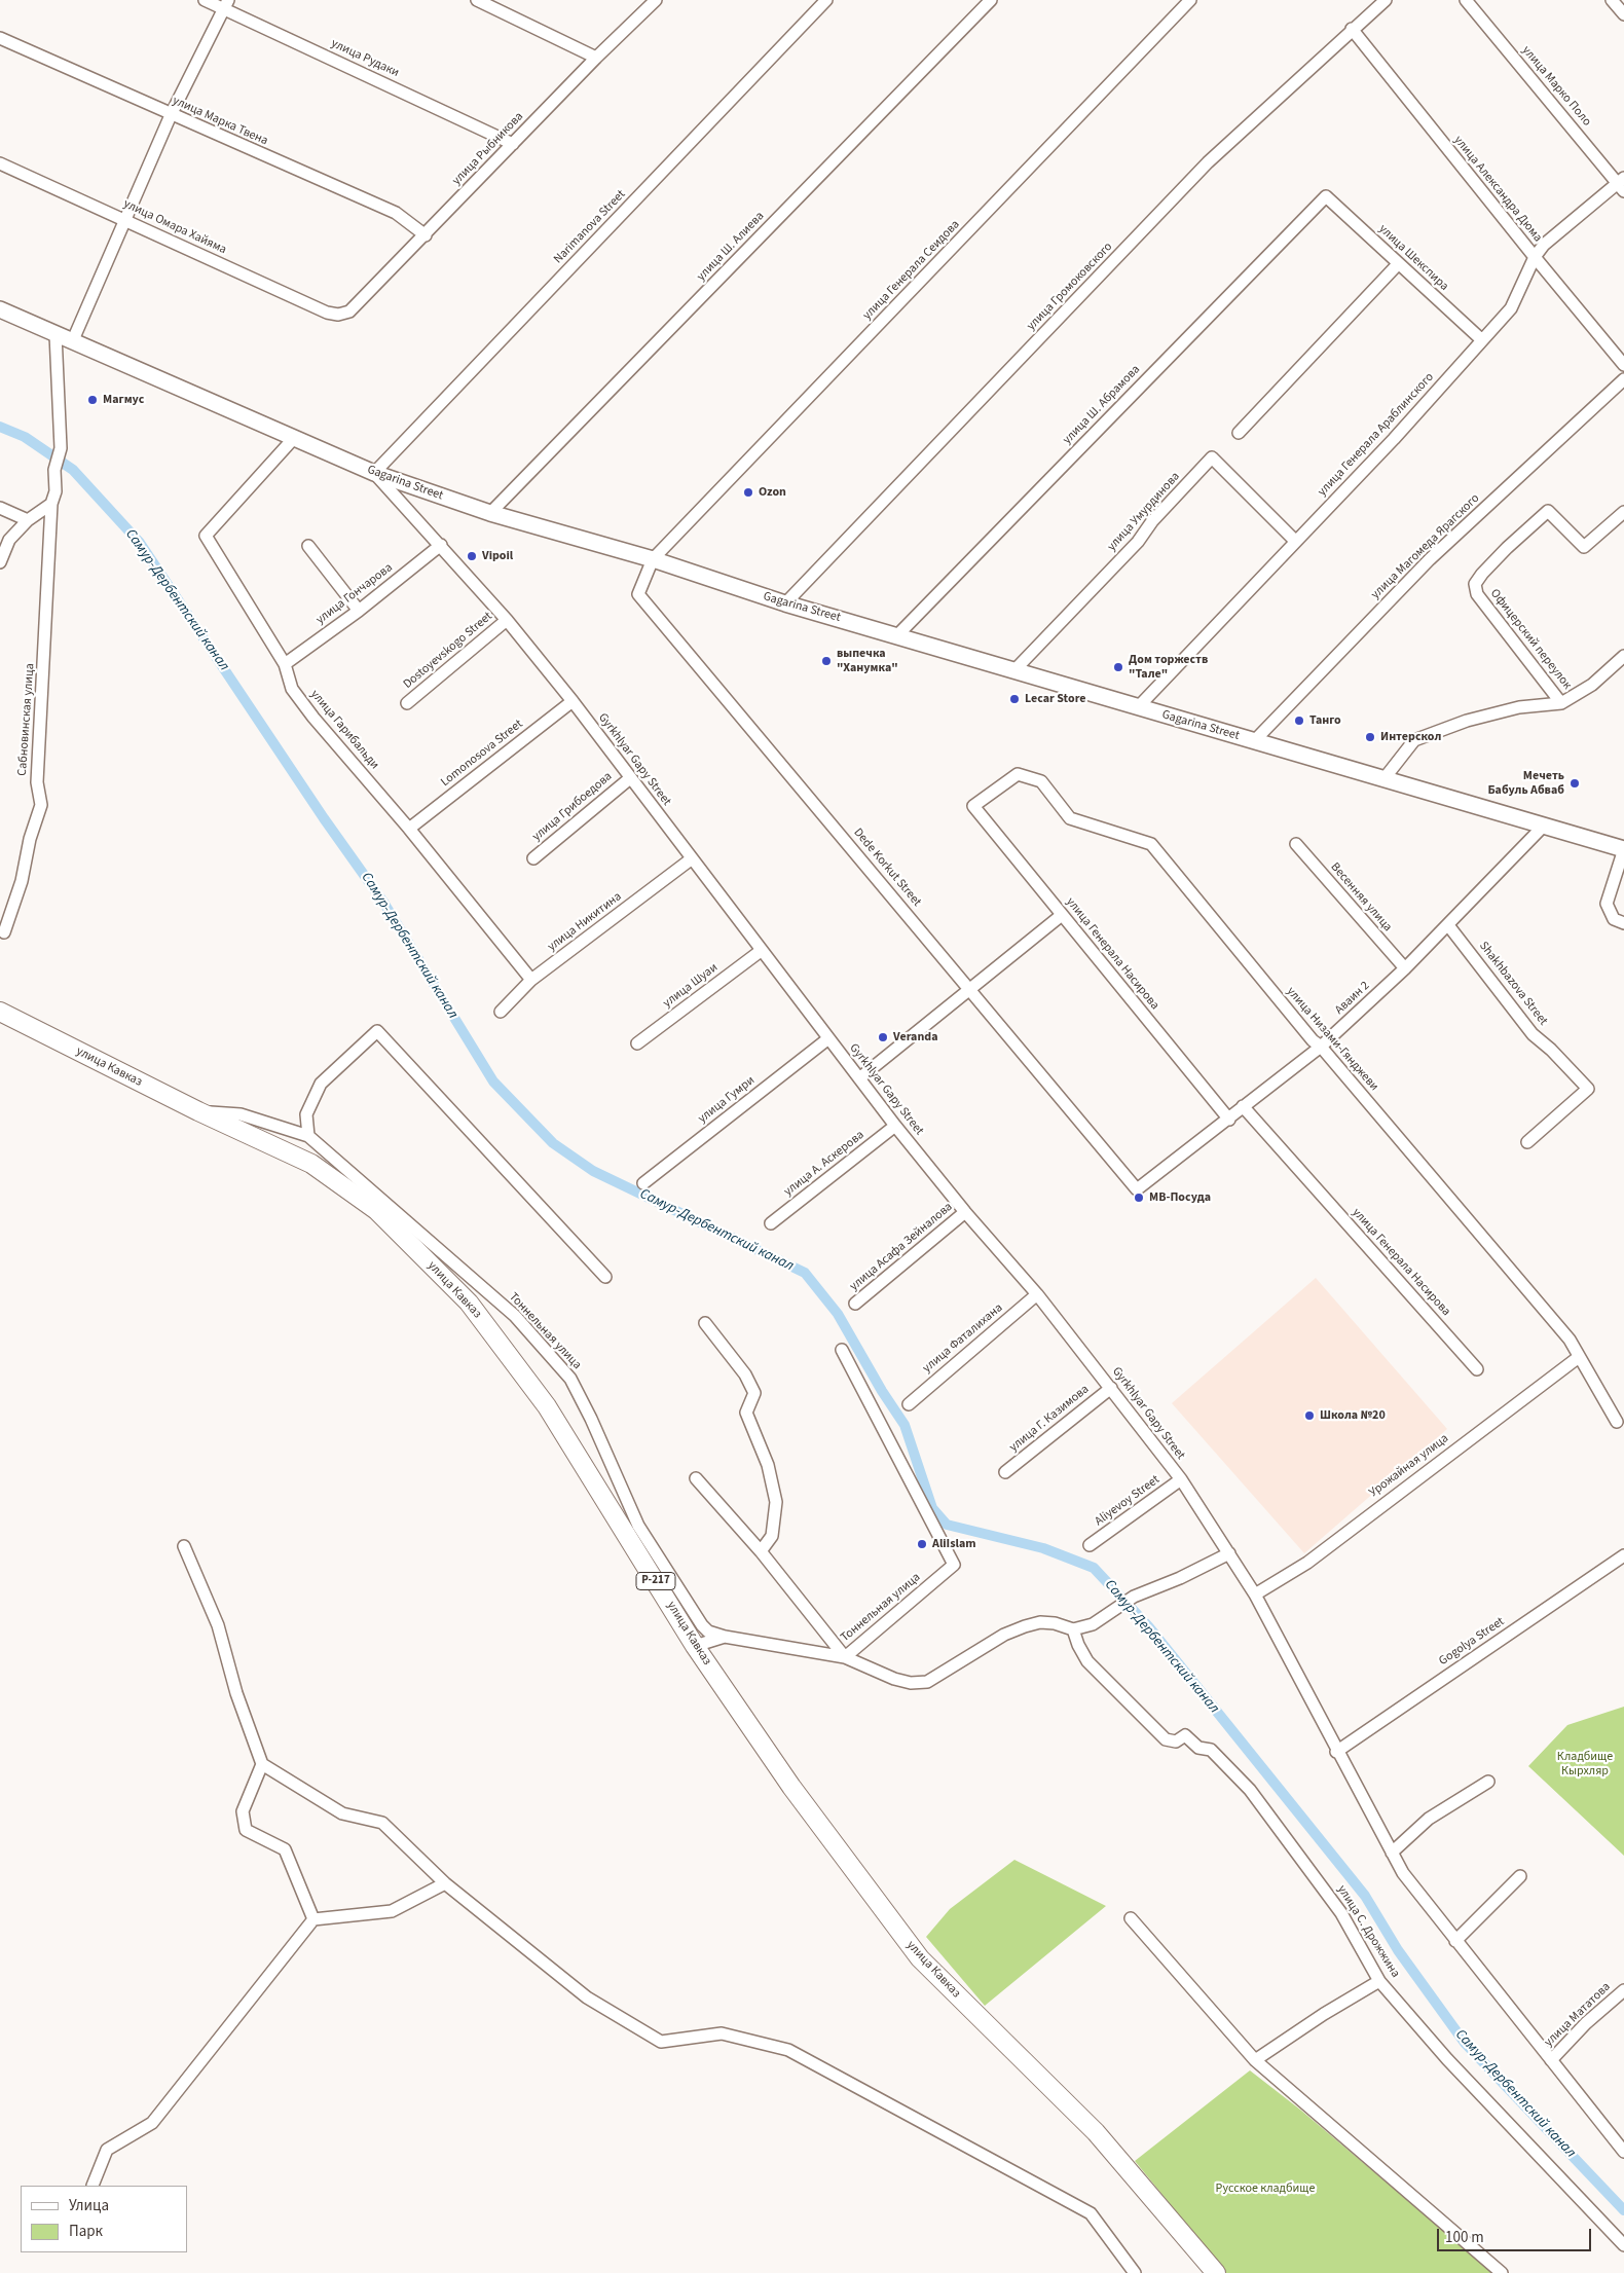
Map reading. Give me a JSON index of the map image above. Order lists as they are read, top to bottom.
{
  "streets": {
    "highway": ["улица Кавказ", "Р-217"],
    "main road": ["Gagarina Street"],
    "street": [
      "улица Рудаки",
      "улица Марко Поло",
      "улица Марка Твена",
      "улица Рыбникова",
      "улица Александра Дюма",
      "улица Омара Хайяма",
      "Narimanova Street",
      "улица Ш. Алиева",
      "улица Шекспира",
      "улица Генерала Сеидова",
      "улица Громоковского",
      "улица Ш. Абрамова",
      "улица Генерала Араблинского",
      "улица Умурдинова",
      "улица Магомеда Ярагского",
      "улица Гончарова",
      "Офицерский переулок",
      "Dostoyevskogo Street",
      "Сабновинская улица",
      "улица Гарибальди",
      "Lomonosova Street",
      "Gyrkhlyar Gapy Street",
      "улица Грибоедова",
      "Dede Korkut Street",
      "Весенняя улица",
      "улица Никитина",
      "улица Генерала Насирова",
      "Shakhbazova Street",
      "улица Шуаи",
      "Аваин 2",
      "улица Низами-Гянджеви",
      "улица Гумри",
      "улица А. Аскерова",
      "улица Асафа Зейналова",
      "Тоннельная улица",
      "улица Фаталихана",
      "улица Г. Казимова",
      "Урожайная улица",
      "Aliyevoy Street",
      "Gogolya Street",
      "улица С. Дрожжина",
      "улица Мататова"
    ]
  },
  "crossings": [
    ["улица Рудаки", "улица Рыбникова"],
    ["улица Марко Поло", "улица Генерала Араблинского"],
    ["улица Марка Твена", "улица Рыбникова"],
    ["улица Рыбникова", "улица Омара Хайяма"],
    ["улица Александра Дюма", "улица Громоковского"],
    ["улица Александра Дюма", "улица Генерала Араблинского"],
    ["Narimanova Street", "Gagarina Street"],
    ["Narimanova Street", "Gyrkhlyar Gapy Street"],
    ["улица Ш. Алиева", "Gagarina Street"],
    ["улица Шекспира", "улица Ш. Абрамова"],
    ["улица Шекспира", "улица Генерала Араблинского"],
    ["улица Генерала Сеидова", "Gagarina Street"],
    ["улица Генерала Сеидова", "Dede Korkut Street"],
    ["улица Громоковского", "Gagarina Street"],
    ["улица Ш. Абрамова", "Gagarina Street"],
    ["улица Генерала Араблинского", "Gagarina Street"],
    ["улица Генерала Араблинского", "улица Умурдинова"],
    ["Gagarina Street", "улица Умурдинова"],
    ["Gagarina Street", "улица Магомеда Ярагского"],
    ["Gagarina Street", "Сабновинская улица"],
    ["Gagarina Street", "улица Гарибальди"],
    ["Gagarina Street", "Gyrkhlyar Gapy Street"],
    ["Gagarina Street", "Dede Korkut Street"],
    ["Gagarina Street", "Аваин 2"],
    ["улица Гончарова", "улица Гарибальди"],
    ["улица Гончарова", "Gyrkhlyar Gapy Street"],
    ["Dostoyevskogo Street", "Gyrkhlyar Gapy Street"],
    ["улица Гарибальди", "Lomonosova Street"],
    ["улица Гарибальди", "улица Никитина"],
    ["Lomonosova Street", "Gyrkhlyar Gapy Street"],
    ["Gyrkhlyar Gapy Street", "улица Грибоедова"],
    ["Gyrkhlyar Gapy Street", "улица Никитина"],
    ["Gyrkhlyar Gapy Street", "улица Шуаи"],
    ["Gyrkhlyar Gapy Street", "улица Гумри"],
    ["Gyrkhlyar Gapy Street", "улица А. Аскерова"],
    ["Gyrkhlyar Gapy Street", "улица Асафа Зейналова"],
    ["Gyrkhlyar Gapy Street", "улица Фаталихана"],
    ["Gyrkhlyar Gapy Street", "улица Г. Казимова"],
    ["Gyrkhlyar Gapy Street", "Урожайная улица"],
    ["Gyrkhlyar Gapy Street", "Aliyevoy Street"],
    ["Gyrkhlyar Gapy Street", "Gogolya Street"],
    ["Dede Korkut Street", "Аваин 2"],
    ["Весенняя улица", "Аваин 2"],
    ["улица Генерала Насирова", "Аваин 2"],
    ["улица Генерала Насирова", "улица Низами-Гянджеви"],
    ["Shakhbazova Street", "Аваин 2"],
    ["Аваин 2", "улица Низами-Гянджеви"],
    ["улица Низами-Гянджеви", "Урожайная улица"]
  ],
  "water": ["Самур-Дербентский канал"],
  "parks": ["Кладбище Кырхляр", "Русское кладбище"],
  "places": [
    "Магмус",
    "Ozon",
    "Vipoil",
    "выпечка \"Ханумка\"",
    "Дом торжеств \"Тале\"",
    "Lecar Store",
    "Танго",
    "Интерскол",
    "Мечеть Бабуль Абваб",
    "Veranda",
    "МВ-Посуда",
    "Школа №20",
    "AliIslam"
  ],
  "legend": ["Улица", "Парк"],
  "scale_bar": "100 m"
}
